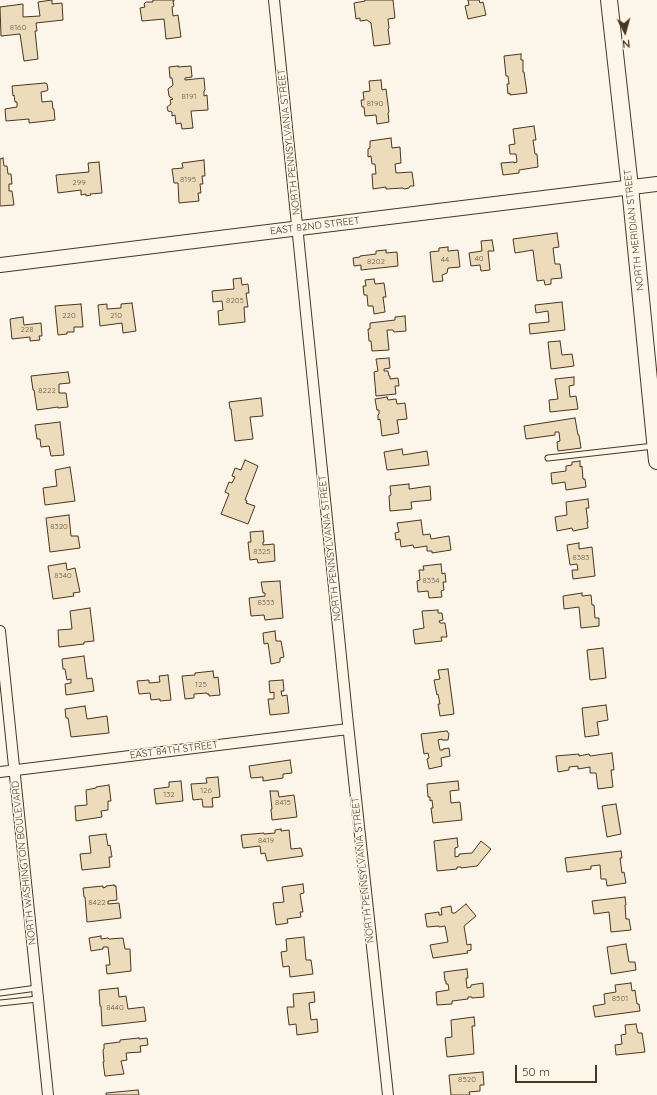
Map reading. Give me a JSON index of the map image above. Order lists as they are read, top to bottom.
{
  "streets": {
    "main road": ["NORTH MERIDIAN STREET"],
    "street": [
      "NORTH PENNSYLVANIA STREET",
      "EAST 82ND STREET",
      "EAST 84TH STREET",
      "NORTH WASHINGTON BOULEVARD"
    ]
  },
  "crossings": [
    ["NORTH PENNSYLVANIA STREET", "EAST 82ND STREET"],
    ["NORTH PENNSYLVANIA STREET", "EAST 84TH STREET"],
    ["EAST 82ND STREET", "NORTH MERIDIAN STREET"],
    ["EAST 84TH STREET", "NORTH WASHINGTON BOULEVARD"]
  ],
  "house_numbers": [
    "8160",
    "8191",
    "8190",
    "8195",
    "299",
    "40",
    "44",
    "8202",
    "8205",
    "220",
    "210",
    "228",
    "8222",
    "8320",
    "8325",
    "8383",
    "8340",
    "8334",
    "8333",
    "125",
    "126",
    "132",
    "8415",
    "8419",
    "8422",
    "8501",
    "8440",
    "8520"
  ],
  "scale_bar": "50 m",
  "north": "bottom"
}
